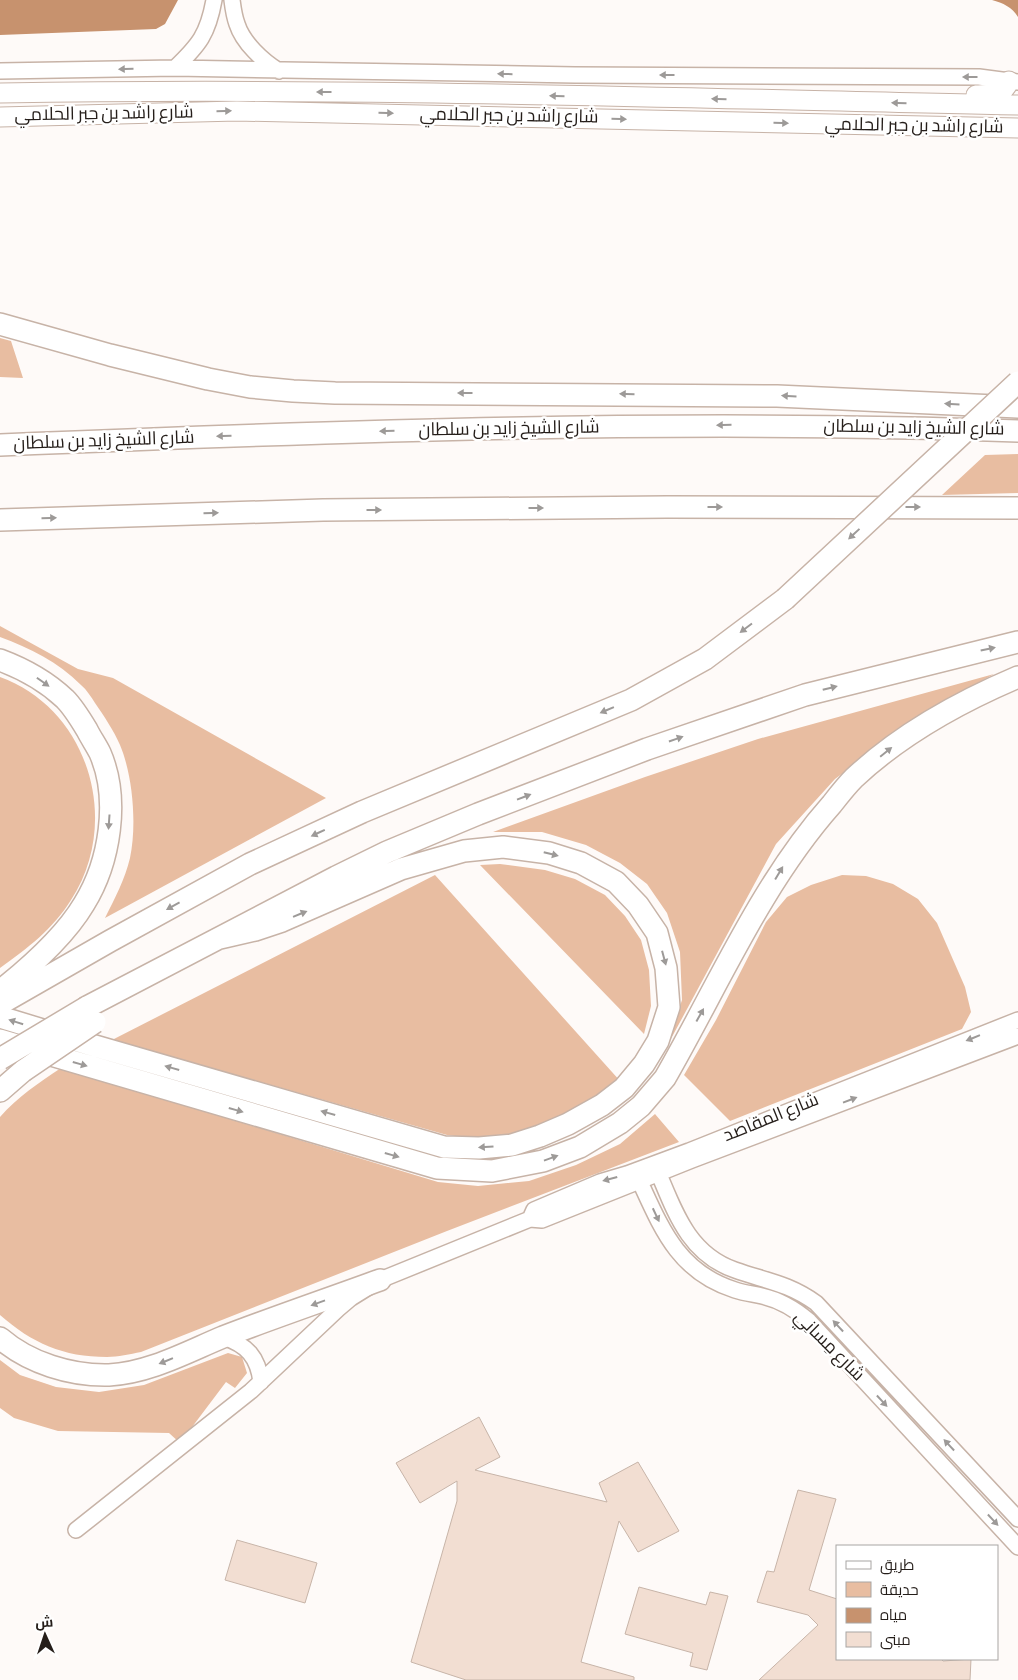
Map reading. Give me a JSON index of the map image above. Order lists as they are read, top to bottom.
{
  "streets": {
    "highway": ["شارع الشيخ زايد بن سلطان"],
    "main road": ["شارع راشد بن جبر الحلامي"],
    "street": ["شارع المقاصد", "شارع مِسانِي"]
  },
  "crossings": [
    ["شارع المقاصد", "شارع مِسانِي"]
  ],
  "legend": [
    "طريق",
    "حديقة",
    "مياه",
    "مبنى"
  ],
  "north": "top"
}
